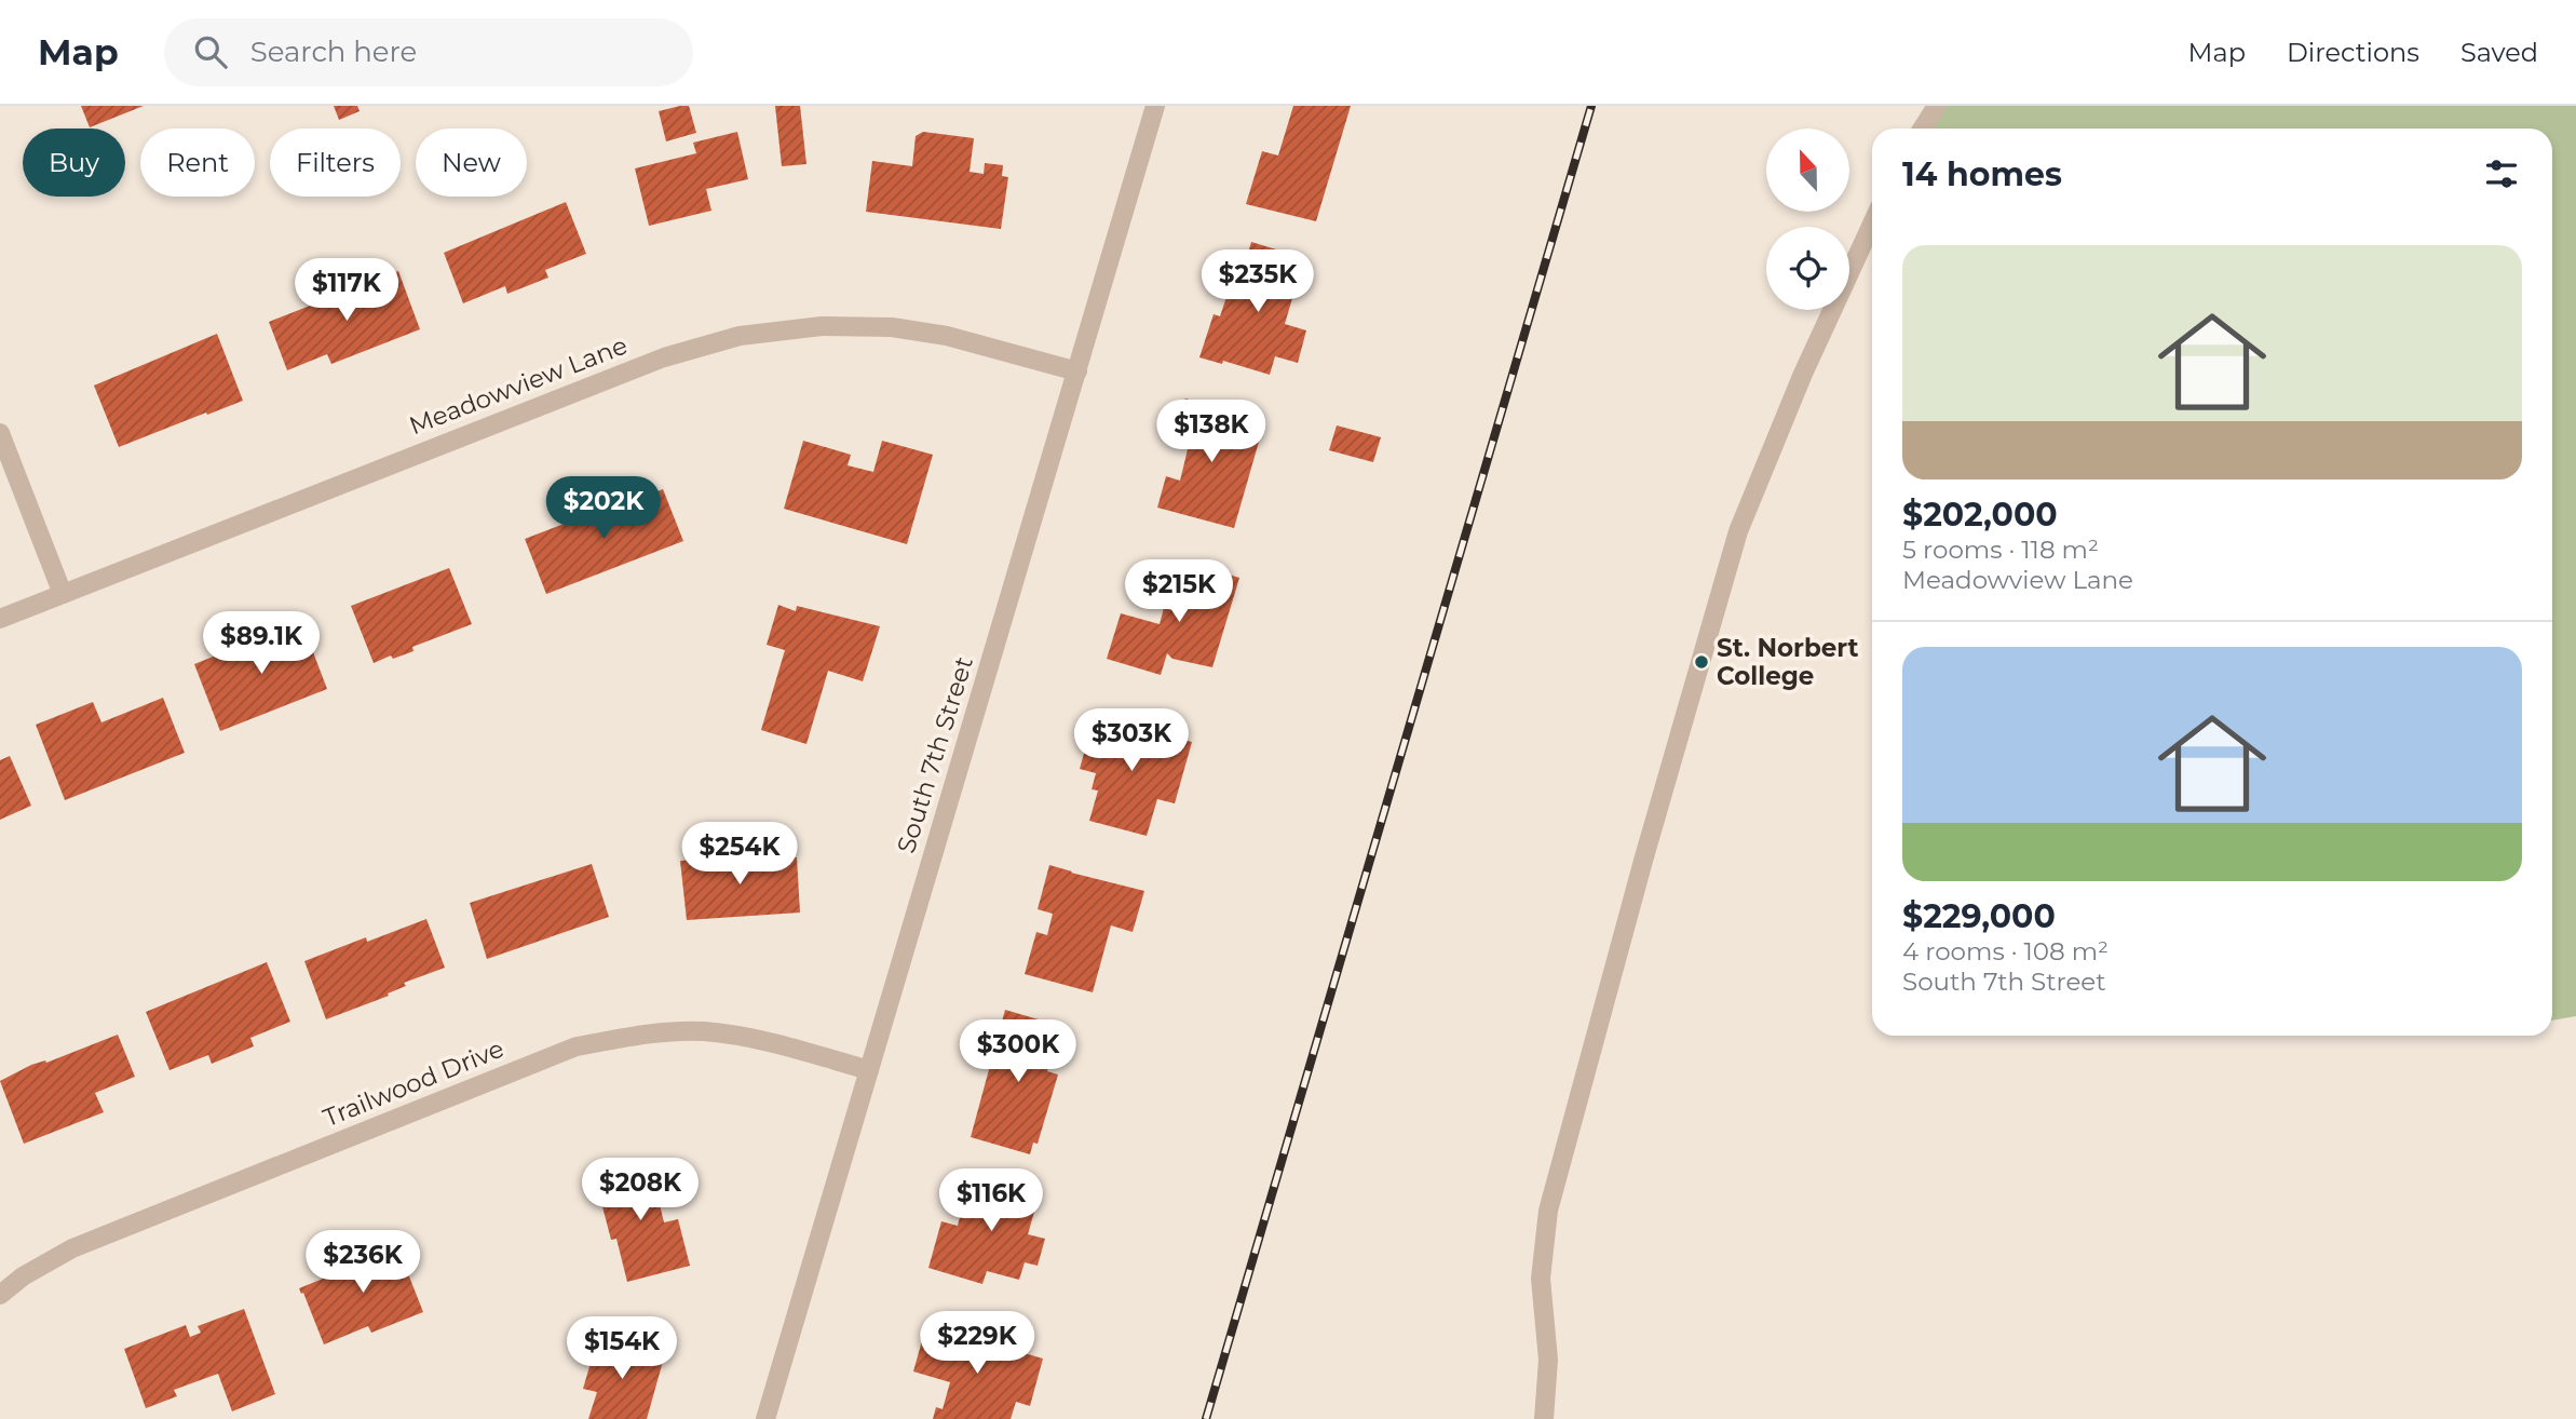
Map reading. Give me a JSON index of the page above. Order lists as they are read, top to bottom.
{
  "streets": {
    "street": ["Meadowview Lane", "South 7th Street", "Trailwood Drive"]
  },
  "crossings": [
    ["Meadowview Lane", "South 7th Street"],
    ["South 7th Street", "Trailwood Drive"]
  ],
  "places": ["St. Norbert College"],
  "north": "top",
  "page": {
    "header": "Map",
    "search": "Search here",
    "nav": ["Map", "Directions", "Saved"],
    "chip": [
      "Buy",
      "Rent",
      "Filters",
      "New"
    ],
    "heading": "14 homes",
    "list": [
      {
        "name": "$202,000",
        "note": "5 rooms · 118 m² · Meadowview Lane"
      },
      {
        "name": "$229,000",
        "note": "4 rooms · 108 m² · South 7th Street"
      }
    ],
    "price": [
      "$235K",
      "$117K",
      "$138K",
      "$202K",
      "$215K",
      "$89.1K",
      "$303K",
      "$254K",
      "$300K",
      "$208K",
      "$116K",
      "$236K",
      "$229K",
      "$154K"
    ]
  }
}
